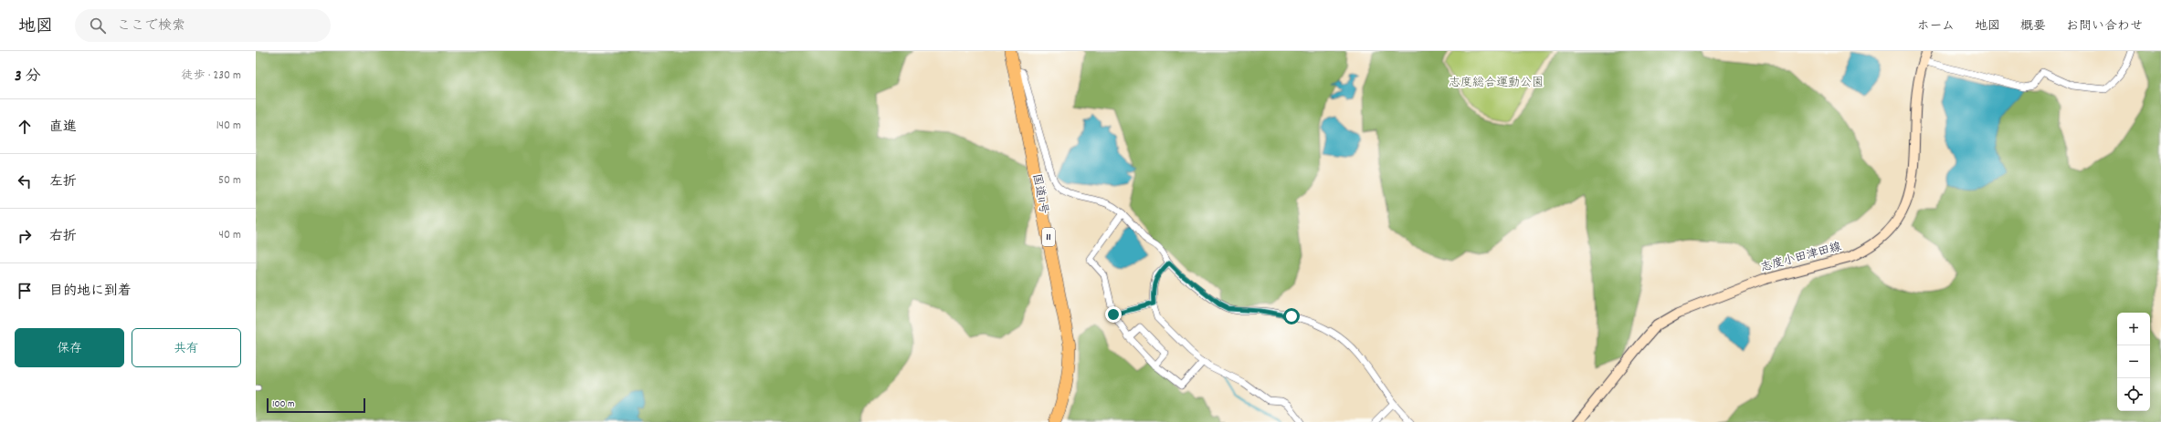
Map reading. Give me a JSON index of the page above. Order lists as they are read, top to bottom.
{
  "streets": {
    "highway": ["国道11号", "11"],
    "main road": ["志度小田津田線"]
  },
  "parks": ["志度総合運動公園"],
  "scale_bar": "100 m",
  "page": {
    "header": "地図",
    "search": "ここで検索",
    "nav": [
      "ホーム",
      "地図",
      "概要",
      "お問い合わせ"
    ],
    "heading": ["3 分", "徒歩 · 230 m"],
    "list": [
      ["直進", "140 m"],
      ["左折", "50 m"],
      ["右折", "40 m"],
      "目的地に到着"
    ],
    "map_buttons": ["+", "−"],
    "buttons": ["保存", "共有"],
    "scale": "100 m"
  }
}
